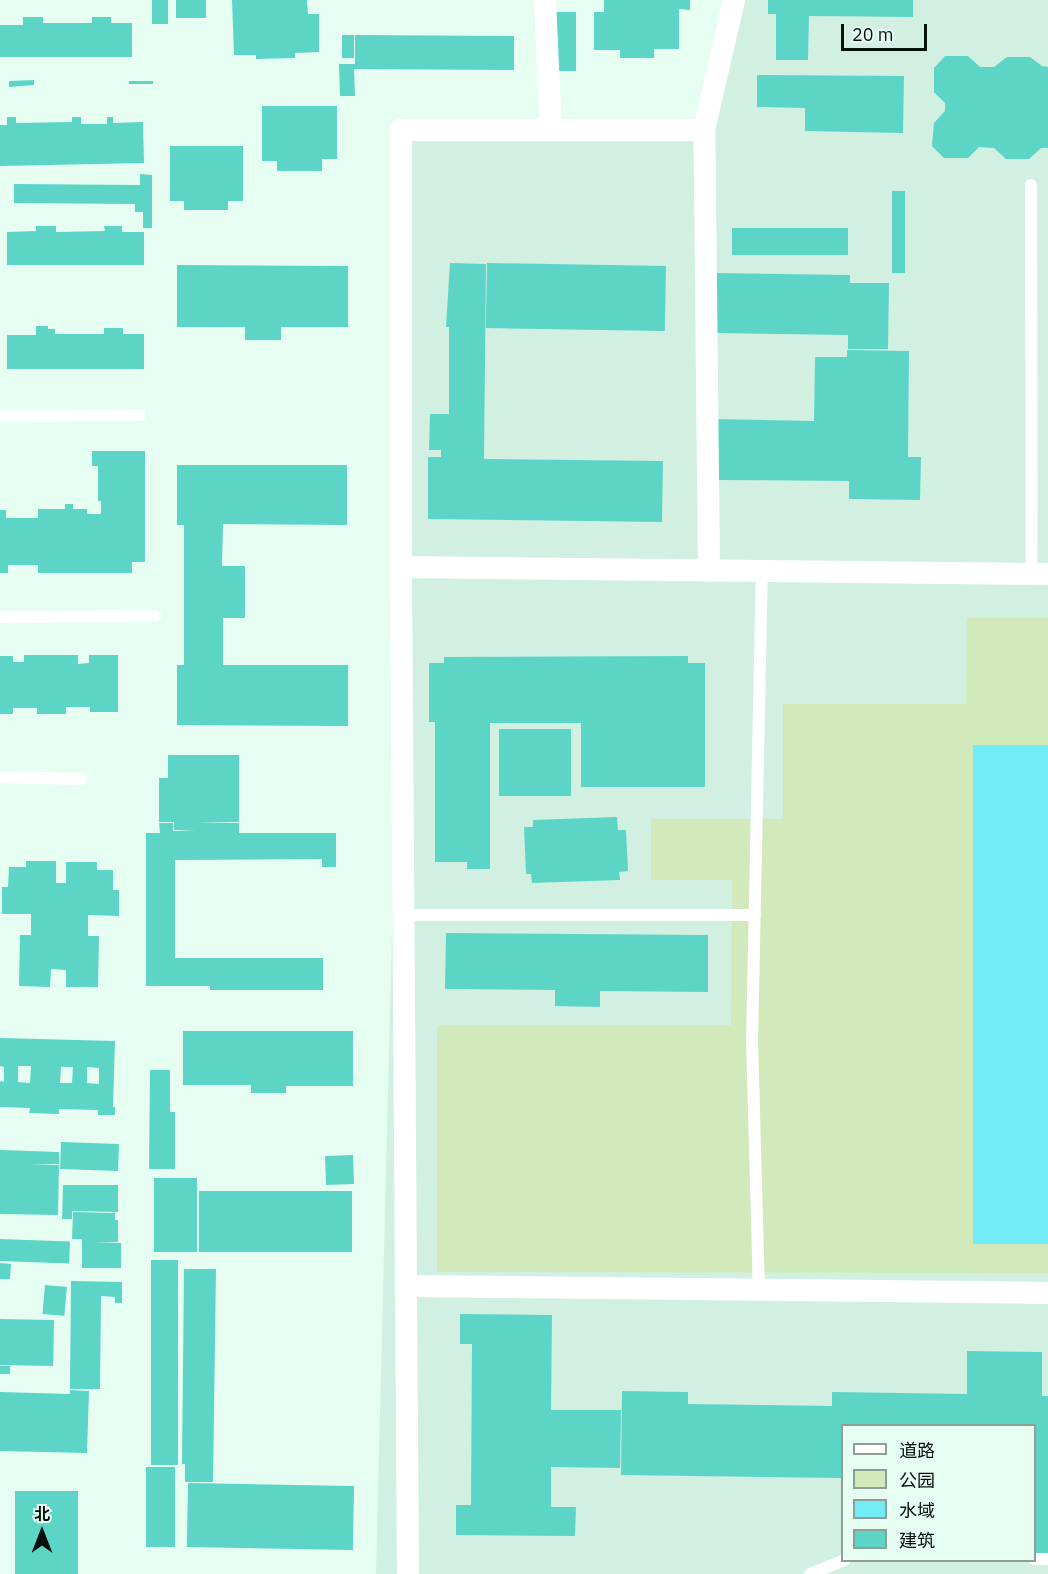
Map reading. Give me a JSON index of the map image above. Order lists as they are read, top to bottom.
{
  "legend": [
    "道路",
    "公园",
    "水域",
    "建筑"
  ],
  "scale_bar": "20 m",
  "north": "top"
}
